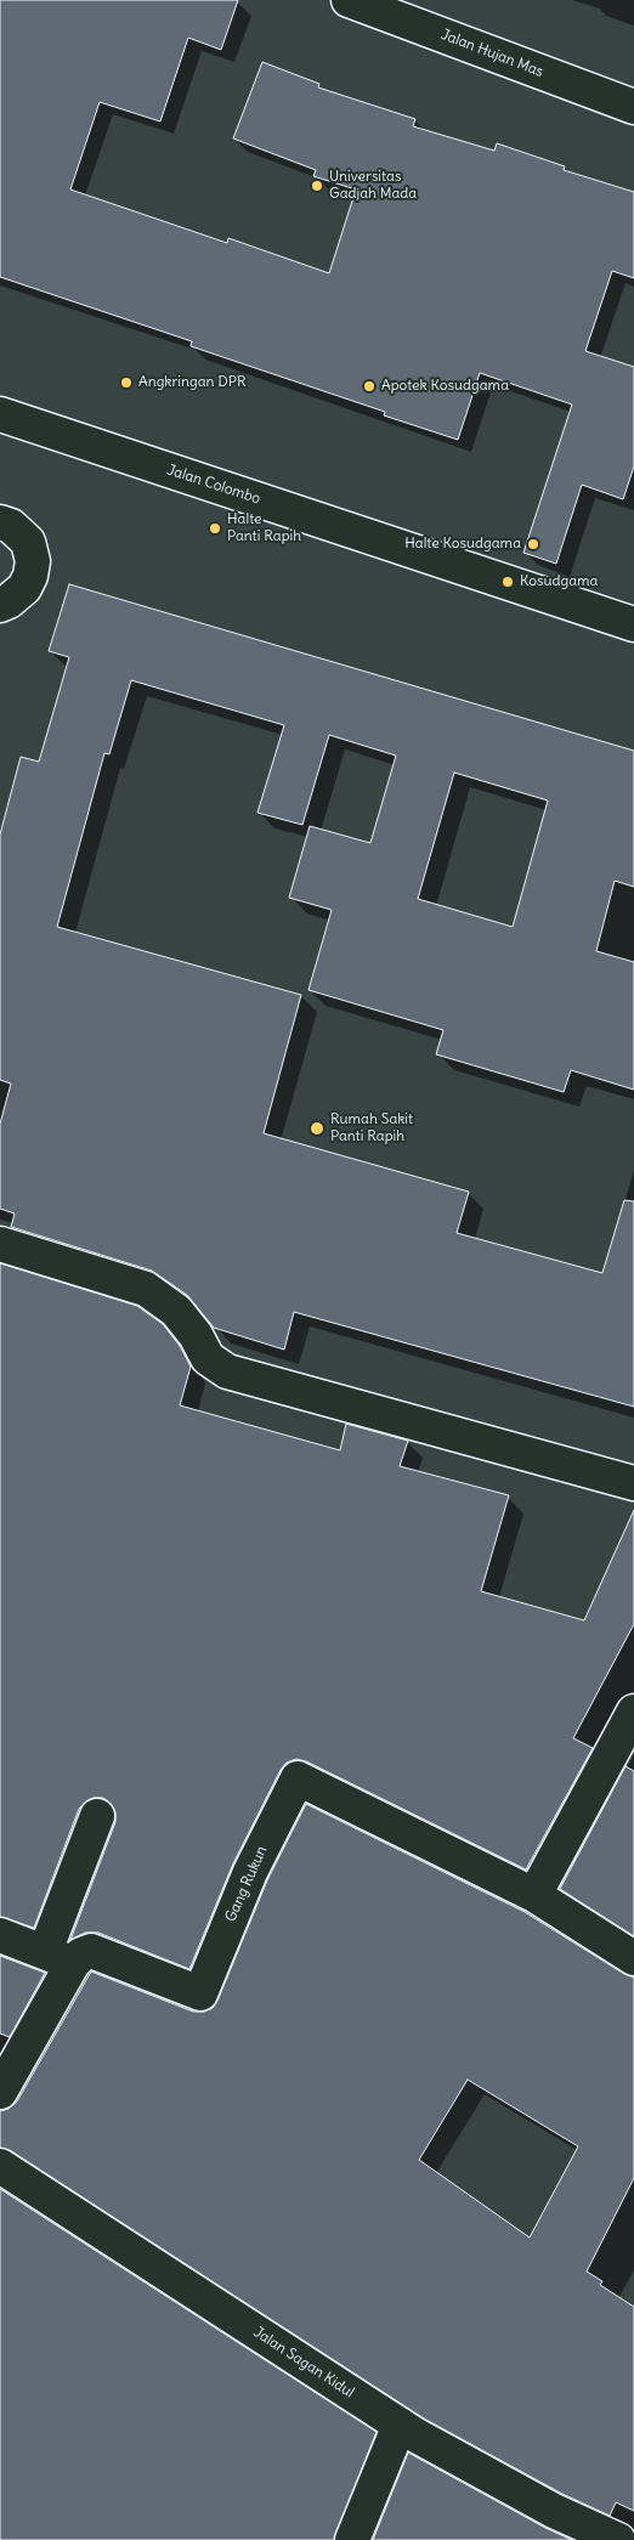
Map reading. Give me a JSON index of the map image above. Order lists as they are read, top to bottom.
{
  "streets": {
    "street": [
      "Jalan Hujan Mas",
      "Jalan Colombo",
      "Gang Rukun",
      "Jalan Sagan Kidul"
    ]
  },
  "places": [
    "Universitas Gadjah Mada",
    "Angkringan DPR",
    "Apotek Kosudgama",
    "Halte Panti Rapih",
    "Halte Kosudgama",
    "Kosudgama",
    "Rumah Sakit Panti Rapih"
  ]
}
